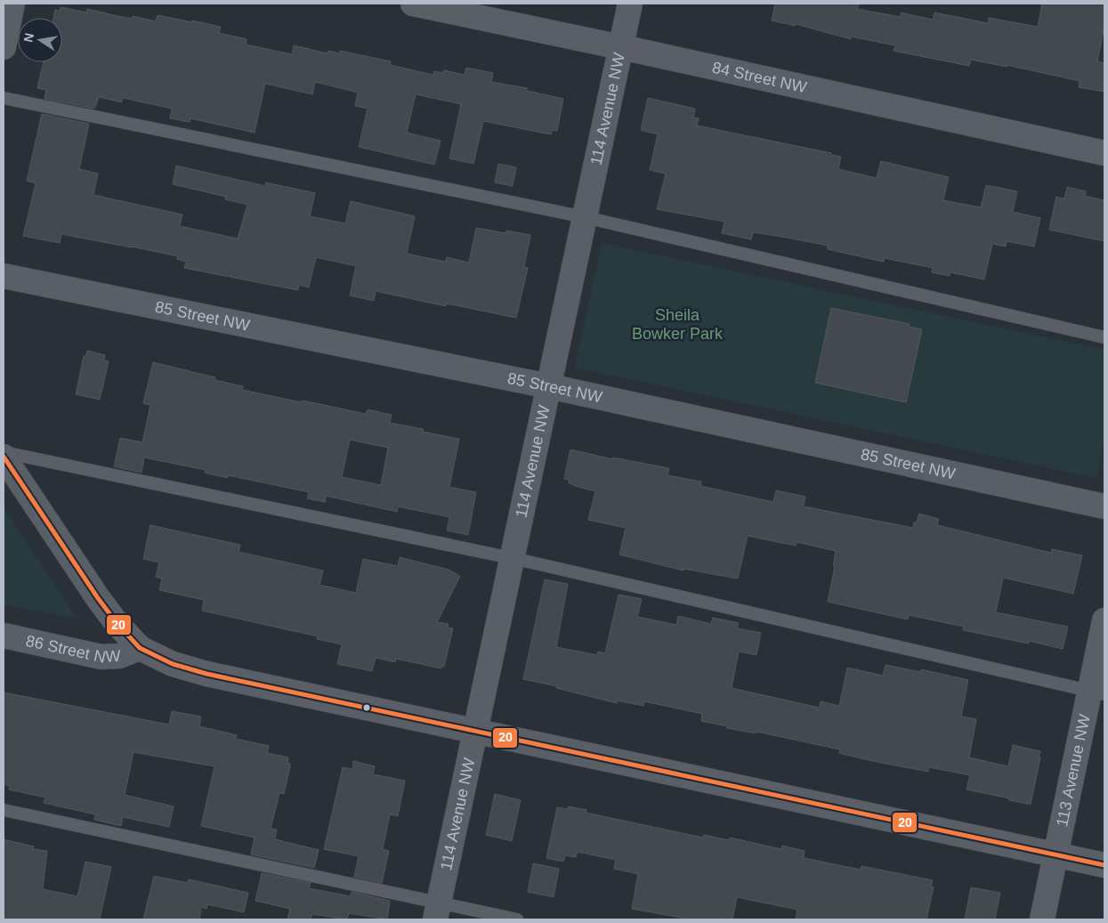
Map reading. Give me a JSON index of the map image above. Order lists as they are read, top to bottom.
{
  "streets": {
    "street": [
      "84 Street NW",
      "114 Avenue NW",
      "85 Street NW",
      "86 Street NW",
      "113 Avenue NW"
    ]
  },
  "crossings": [
    ["84 Street NW", "114 Avenue NW"],
    ["114 Avenue NW", "85 Street NW"],
    ["114 Avenue NW", "86 Street NW"],
    ["86 Street NW", "113 Avenue NW"]
  ],
  "parks": ["Sheila Bowker Park"],
  "lines": ["transit line 20"],
  "north": "left"
}
